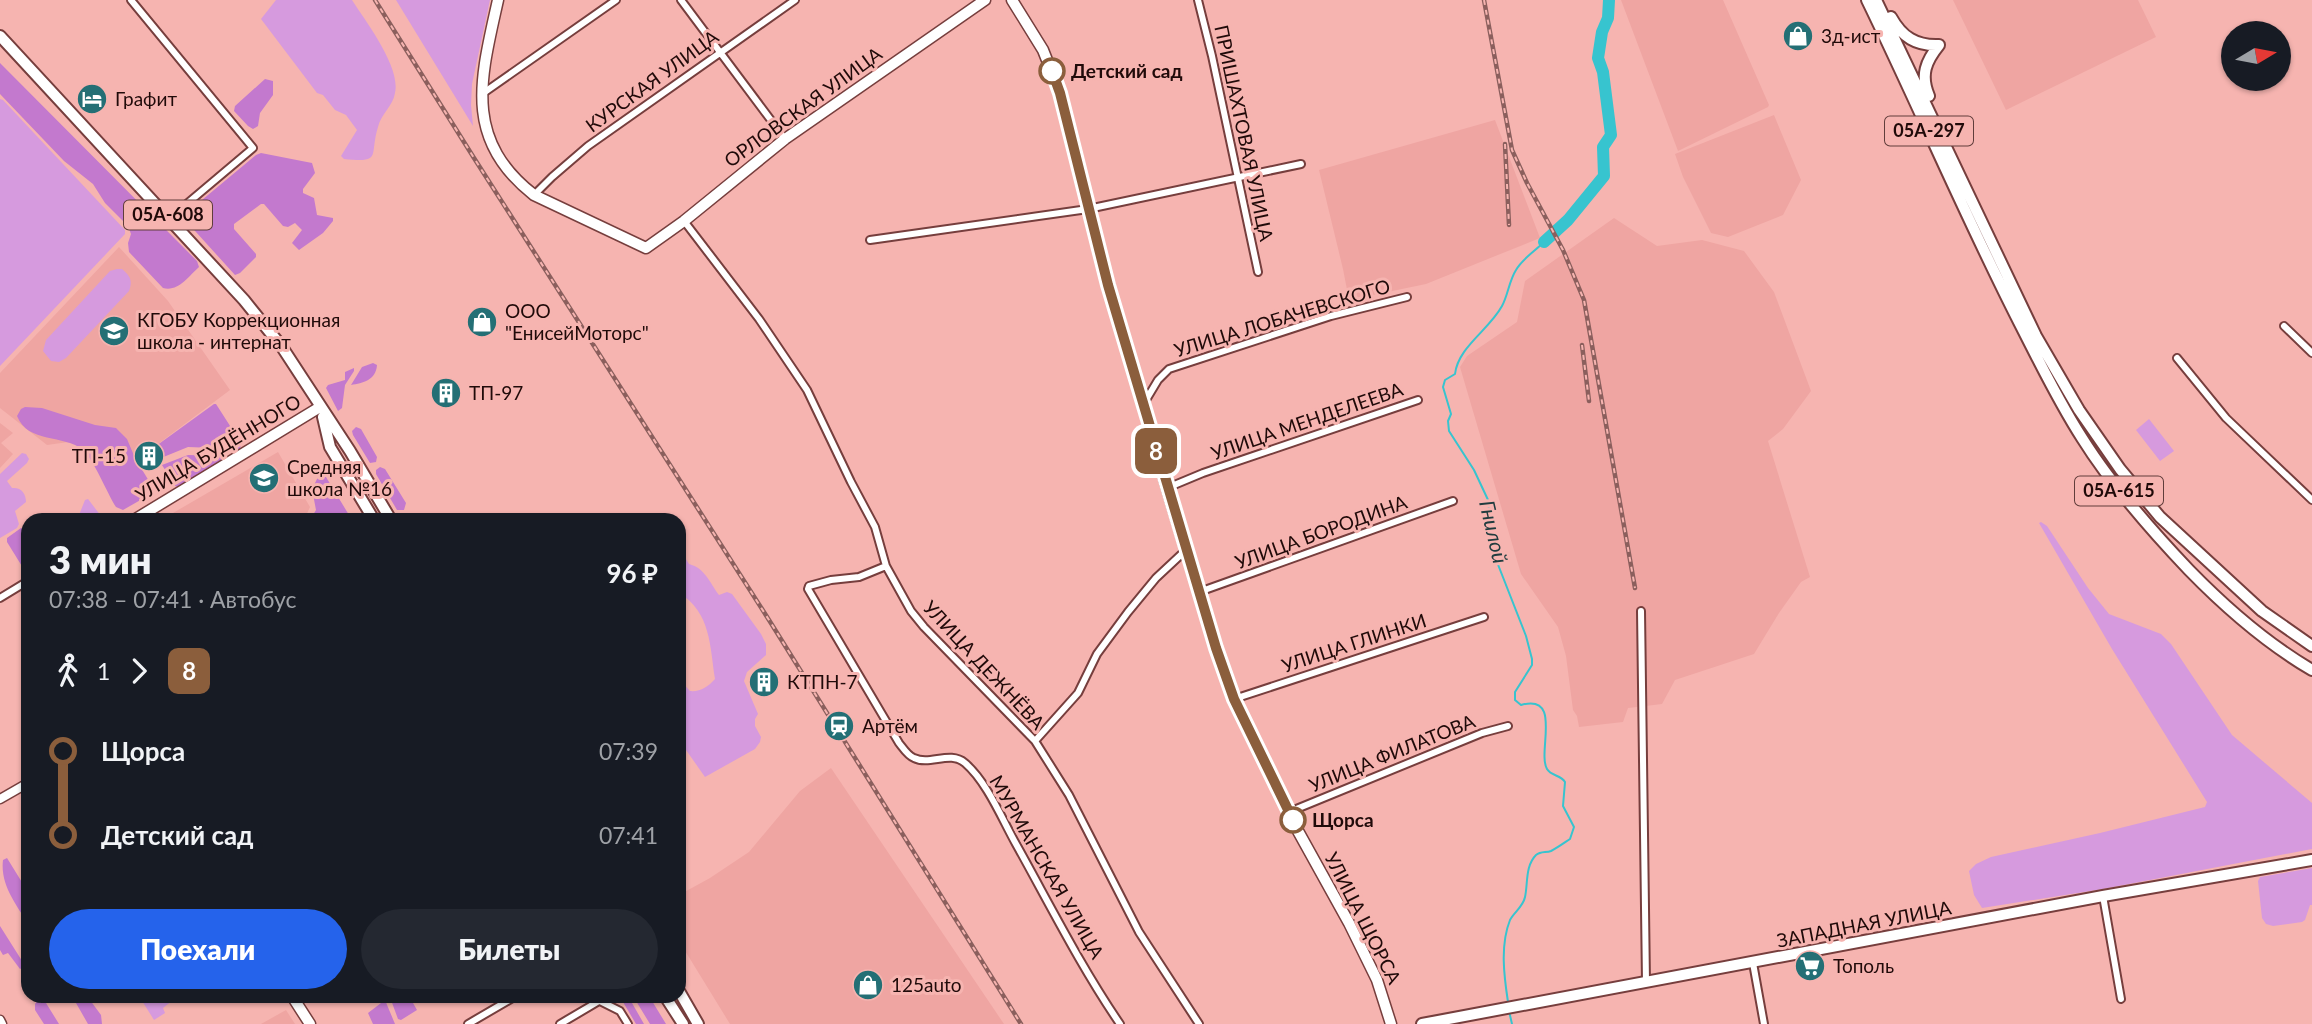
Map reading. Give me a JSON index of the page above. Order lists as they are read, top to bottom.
{
  "streets": {
    "main road": [
      "ОРЛОВСКАЯ УЛИЦА",
      "05А-297",
      "05А-608",
      "УЛИЦА БУДЁННОГО",
      "05А-615",
      "УЛИЦА ЩОРСА",
      "ЗАПАДНАЯ УЛИЦА"
    ],
    "street": [
      "КУРСКАЯ УЛИЦА",
      "ПРИШАХТОВАЯ УЛИЦА",
      "УЛИЦА ЛОБАЧЕВСКОГО",
      "УЛИЦА МЕНДЕЛЕЕВА",
      "УЛИЦА БОРОДИНА",
      "УЛИЦА ГЛИНКИ",
      "УЛИЦА ДЕЖНЁВА",
      "УЛИЦА ФИЛАТОВА",
      "МУРМАНСКАЯ УЛИЦА"
    ]
  },
  "crossings": [
    ["КУРСКАЯ УЛИЦА", "ОРЛОВСКАЯ УЛИЦА"],
    ["ОРЛОВСКАЯ УЛИЦА", "УЛИЦА ДЕЖНЁВА"],
    ["05А-297", "05А-615"],
    ["05А-608", "УЛИЦА БУДЁННОГО"],
    ["УЛИЦА ЛОБАЧЕВСКОГО", "УЛИЦА ЩОРСА"],
    ["УЛИЦА МЕНДЕЛЕЕВА", "УЛИЦА ЩОРСА"],
    ["УЛИЦА БОРОДИНА", "УЛИЦА ЩОРСА"],
    ["УЛИЦА ГЛИНКИ", "УЛИЦА ЩОРСА"],
    ["УЛИЦА ДЕЖНЁВА", "МУРМАНСКАЯ УЛИЦА"],
    ["УЛИЦА ФИЛАТОВА", "УЛИЦА ЩОРСА"]
  ],
  "water": ["Гнилой"],
  "places": {
    "shop": ["3д-ист", "ООО \"ЕнисейМоторс\"", "125auto"],
    "other": ["Детский сад", "Щорса"],
    "hotel": ["Графит"],
    "school or university": ["КГОБУ Коррекционная школа - интернат", "Средняя школа №16"],
    "building": ["ТП-97", "ТП-15", "КТПН-7"],
    "station": ["Артём"],
    "supermarket": ["Тополь"]
  },
  "lines": ["bus line 8"],
  "north": "right",
  "page": {
    "on_map": "8",
    "heading": ["3 мин", "07:38 – 07:41 · Автобус", "96 ₽"],
    "legs": ["1", "8"],
    "list": [
      {
        "name": "Щорса",
        "value": "07:39"
      },
      {
        "name": "Детский сад",
        "value": "07:41"
      }
    ],
    "buttons": ["Поехали", "Билеты"]
  }
}
